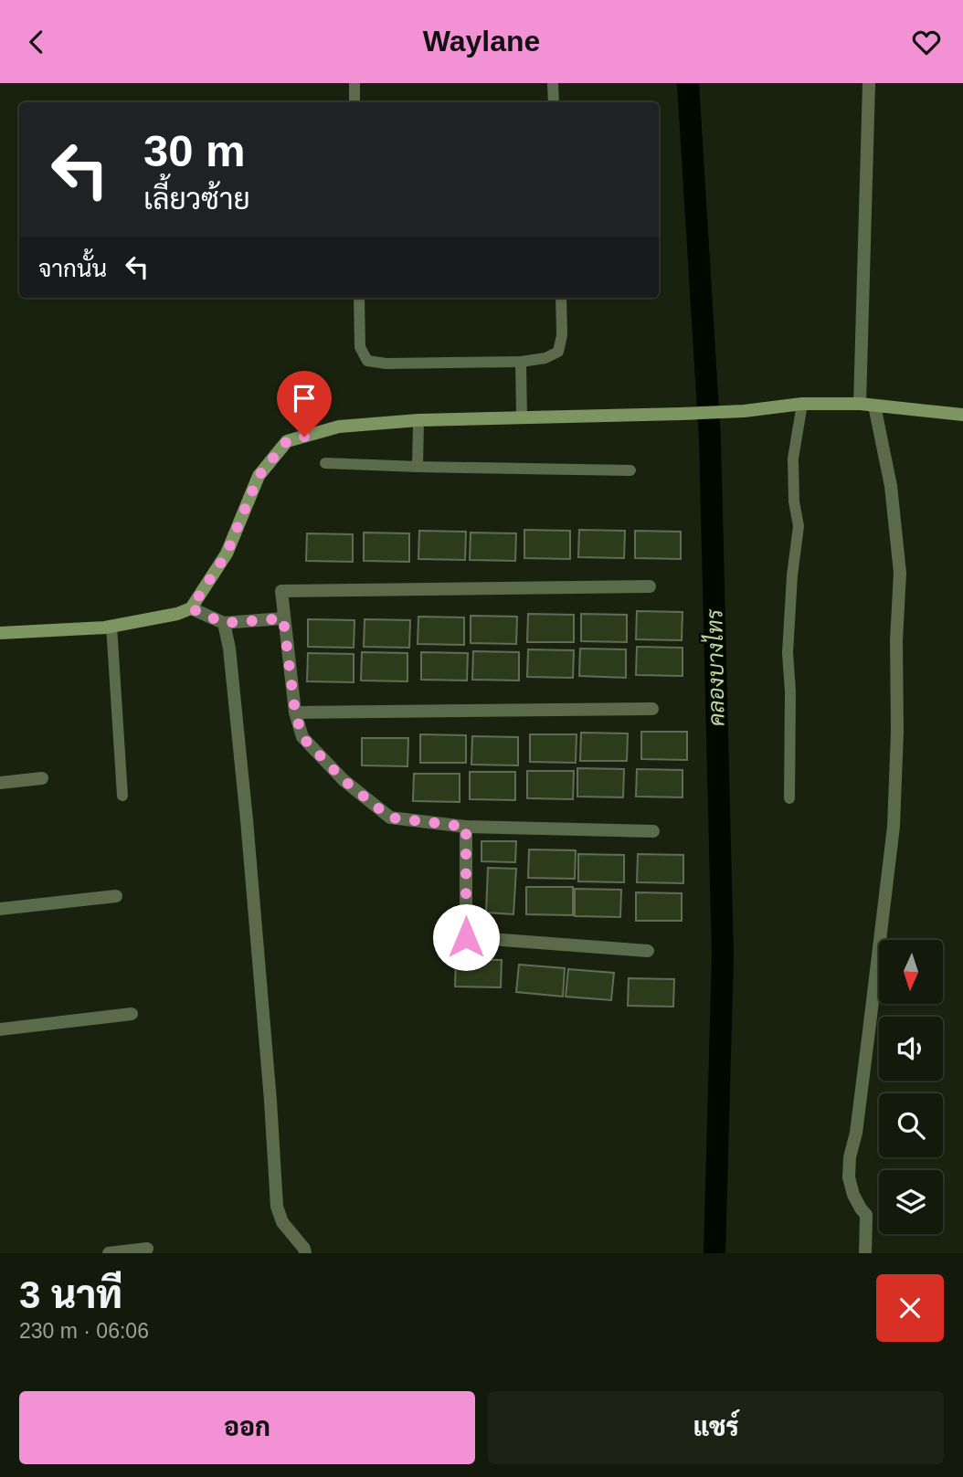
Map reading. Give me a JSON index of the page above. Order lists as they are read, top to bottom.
{
  "water": ["คลองบางไทร"],
  "north": "bottom",
  "page": {
    "header": "Waylane",
    "turn": ["30 m", "เลี้ยวซ้าย"],
    "then": "จากนั้น",
    "heading": ["3 นาที", "230 m · 06:06"],
    "buttons": ["ออก", "แชร์"]
  }
}
